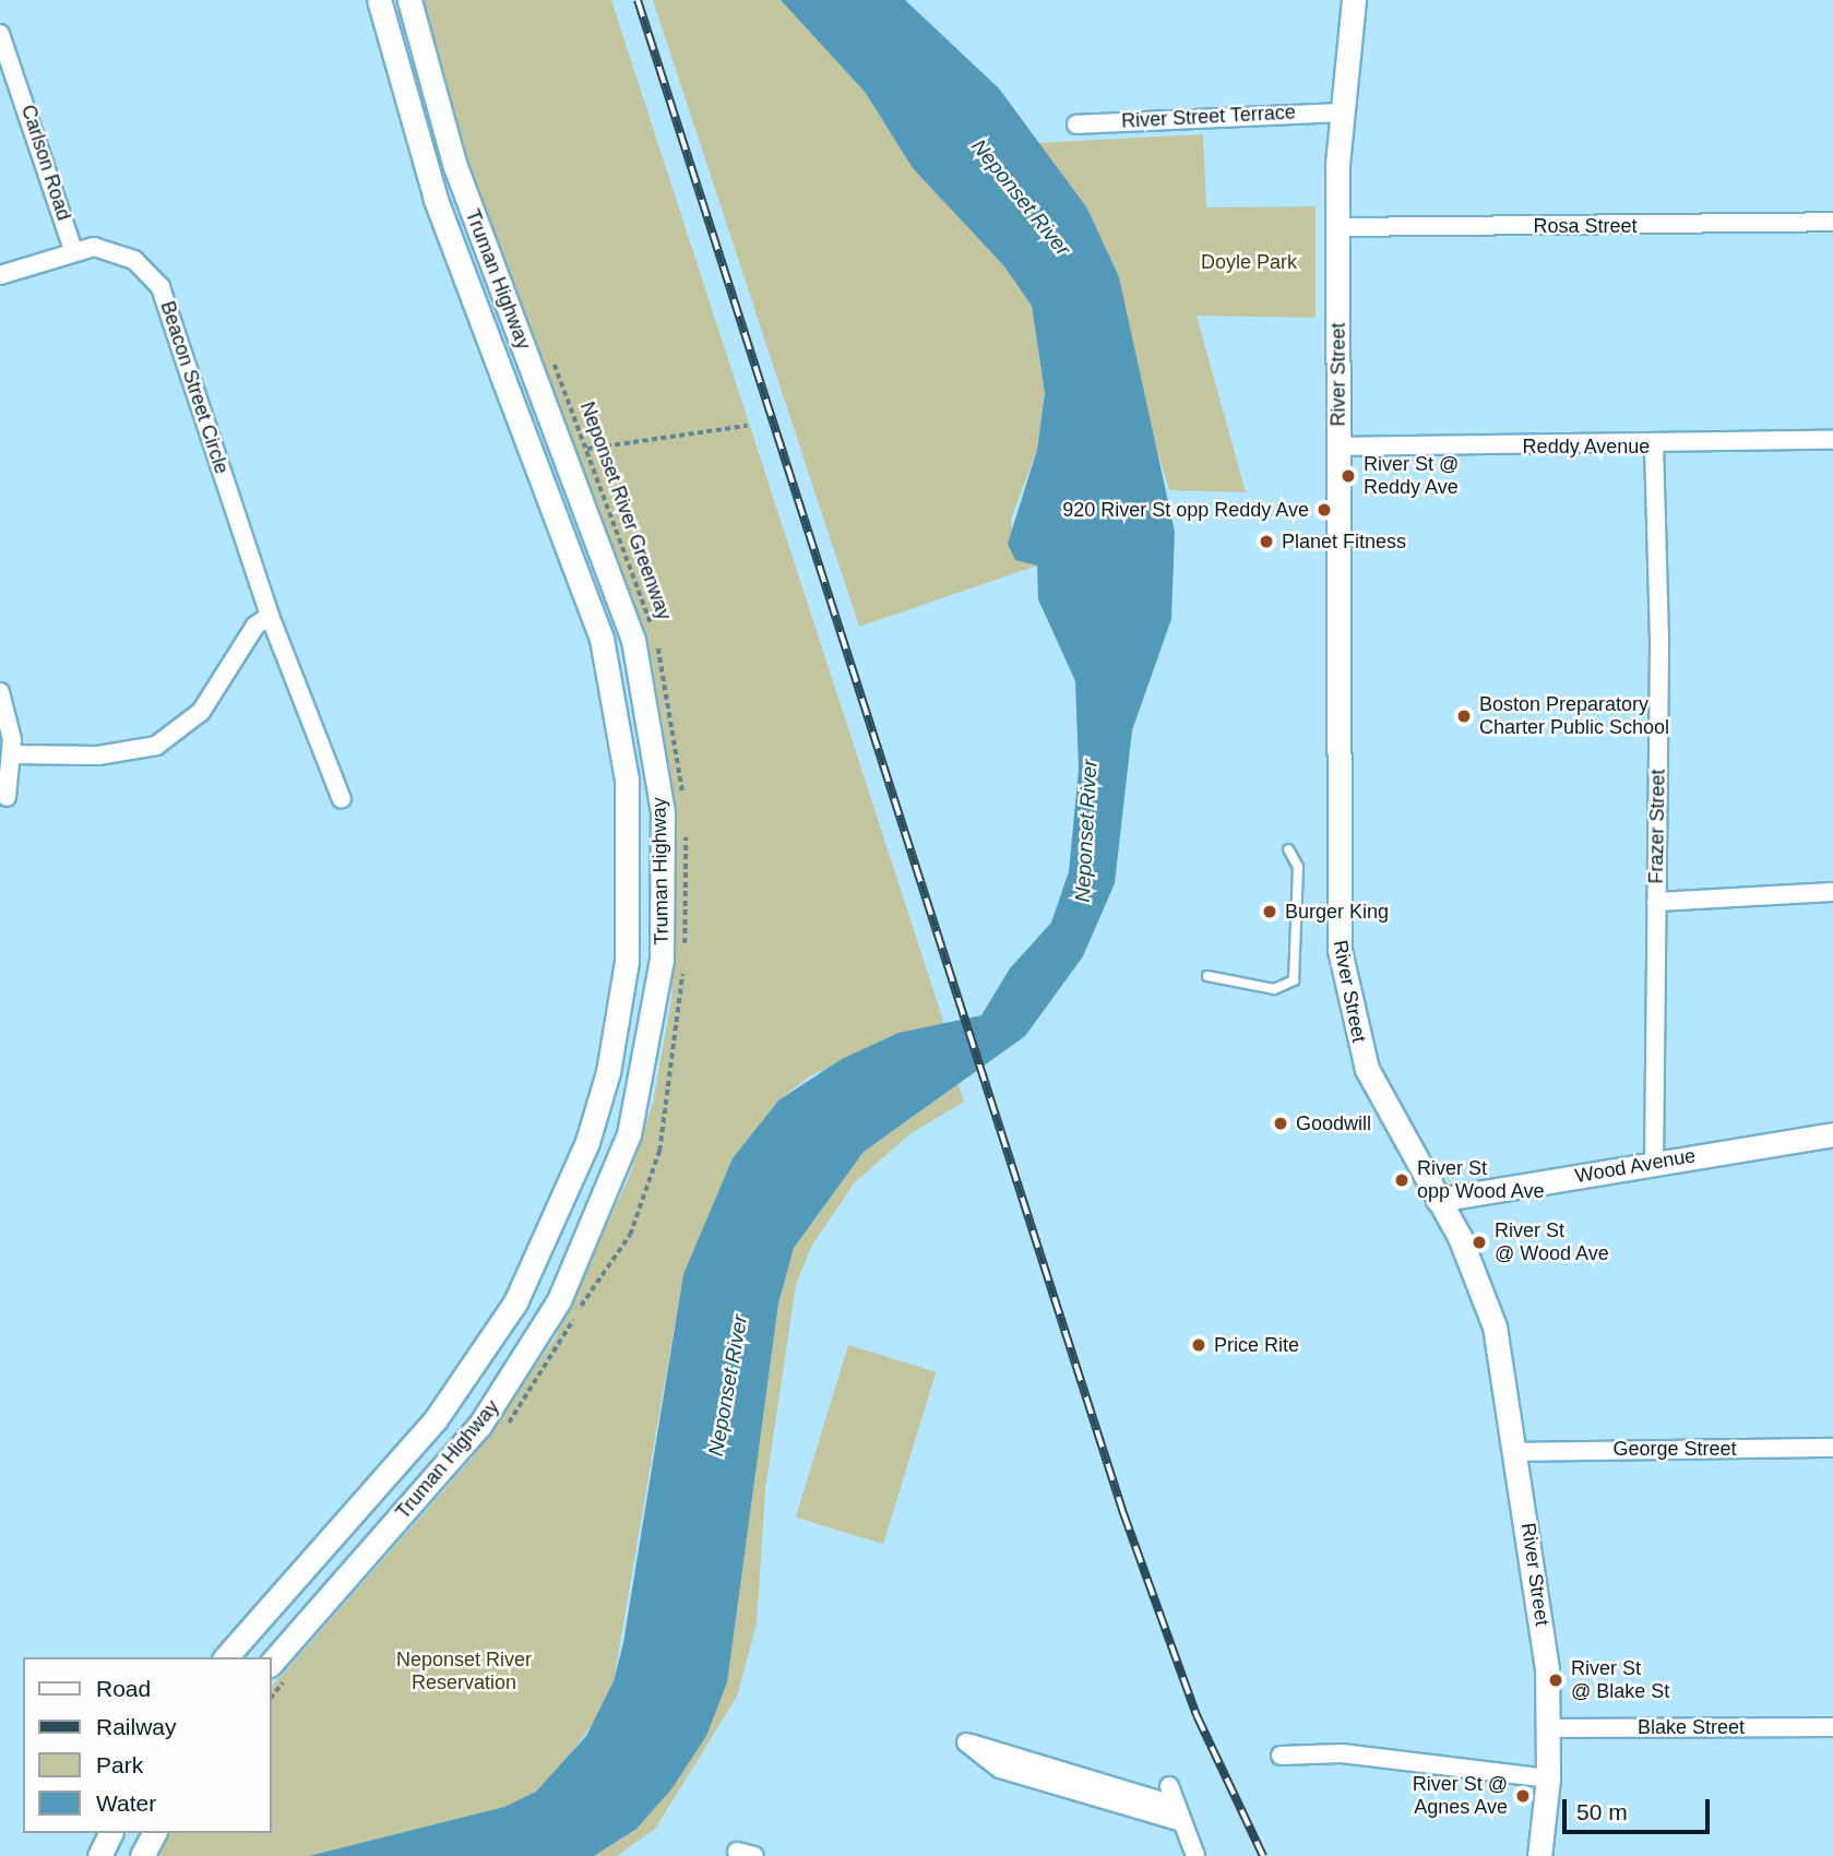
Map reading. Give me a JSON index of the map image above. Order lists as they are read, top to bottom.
{
  "streets": {
    "main road": ["Truman Highway", "River Street", "Wood Avenue"],
    "street": [
      "River Street Terrace",
      "Carlson Road",
      "Rosa Street",
      "Beacon Street Circle",
      "Reddy Avenue",
      "Frazer Street",
      "George Street",
      "Blake Street"
    ],
    "path": ["Neponset River Greenway"]
  },
  "crossings": [
    ["River Street Terrace", "River Street"],
    ["Carlson Road", "Beacon Street Circle"],
    ["Rosa Street", "River Street"],
    ["Truman Highway", "Neponset River Greenway"],
    ["River Street", "Reddy Avenue"],
    ["River Street", "Wood Avenue"],
    ["River Street", "George Street"],
    ["River Street", "Blake Street"],
    ["Reddy Avenue", "Frazer Street"],
    ["Frazer Street", "Wood Avenue"]
  ],
  "water": ["Neponset River"],
  "parks": ["Doyle Park", "Neponset River Reservation"],
  "places": [
    "River St @ Reddy Ave",
    "920 River St opp Reddy Ave",
    "Planet Fitness",
    "Boston Preparatory Charter Public School",
    "Burger King",
    "Goodwill",
    "River St opp Wood Ave",
    "River St @ Wood Ave",
    "Price Rite",
    "River St @ Blake St",
    "River St @ Agnes Ave"
  ],
  "legend": [
    "Road",
    "Railway",
    "Park",
    "Water"
  ],
  "scale_bar": "50 m"
}
